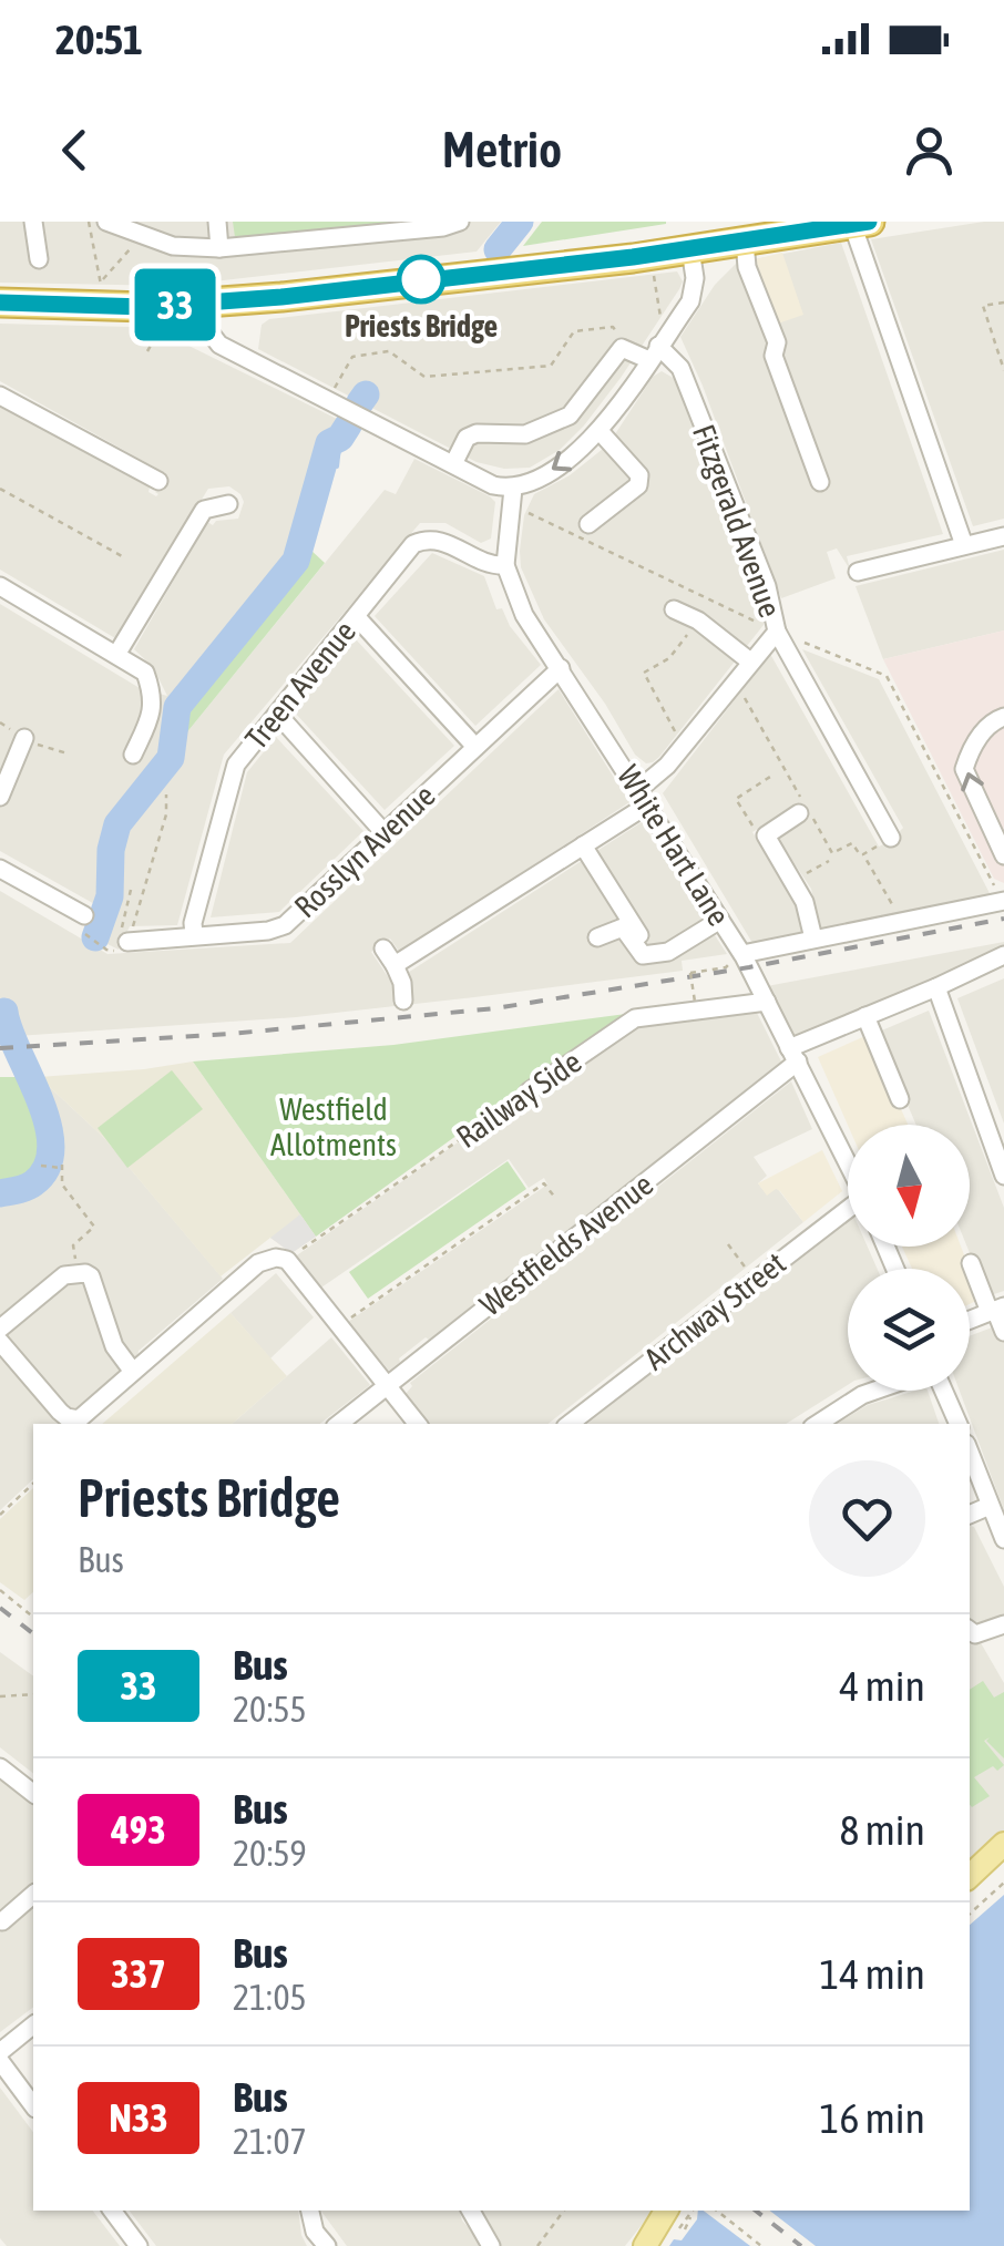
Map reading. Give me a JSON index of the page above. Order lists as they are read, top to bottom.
{
  "streets": {
    "street": [
      "Fitzgerald Avenue",
      "Treen Avenue",
      "White Hart Lane",
      "Rosslyn Avenue",
      "Railway Side",
      "Westfields Avenue",
      "Archway Street"
    ]
  },
  "crossings": [
    ["Fitzgerald Avenue", "White Hart Lane"],
    ["Treen Avenue", "White Hart Lane"],
    ["Treen Avenue", "Rosslyn Avenue"],
    ["White Hart Lane", "Rosslyn Avenue"],
    ["White Hart Lane", "Railway Side"],
    ["White Hart Lane", "Westfields Avenue"]
  ],
  "parks": ["Westfield Allotments"],
  "places": ["Priests Bridge"],
  "lines": ["bus line 33"],
  "north": "bottom",
  "page": {
    "status": "20:51",
    "header": "Metrio",
    "on_map": "33",
    "heading": ["Priests Bridge", "Bus"],
    "list": [
      {
        "mark": "33",
        "name": "Bus",
        "note": "20:55",
        "value": "4 min"
      },
      {
        "mark": "493",
        "name": "Bus",
        "note": "20:59",
        "value": "8 min"
      },
      {
        "mark": "337",
        "name": "Bus",
        "note": "21:05",
        "value": "14 min"
      },
      {
        "mark": "N33",
        "name": "Bus",
        "note": "21:07",
        "value": "16 min"
      }
    ]
  }
}
